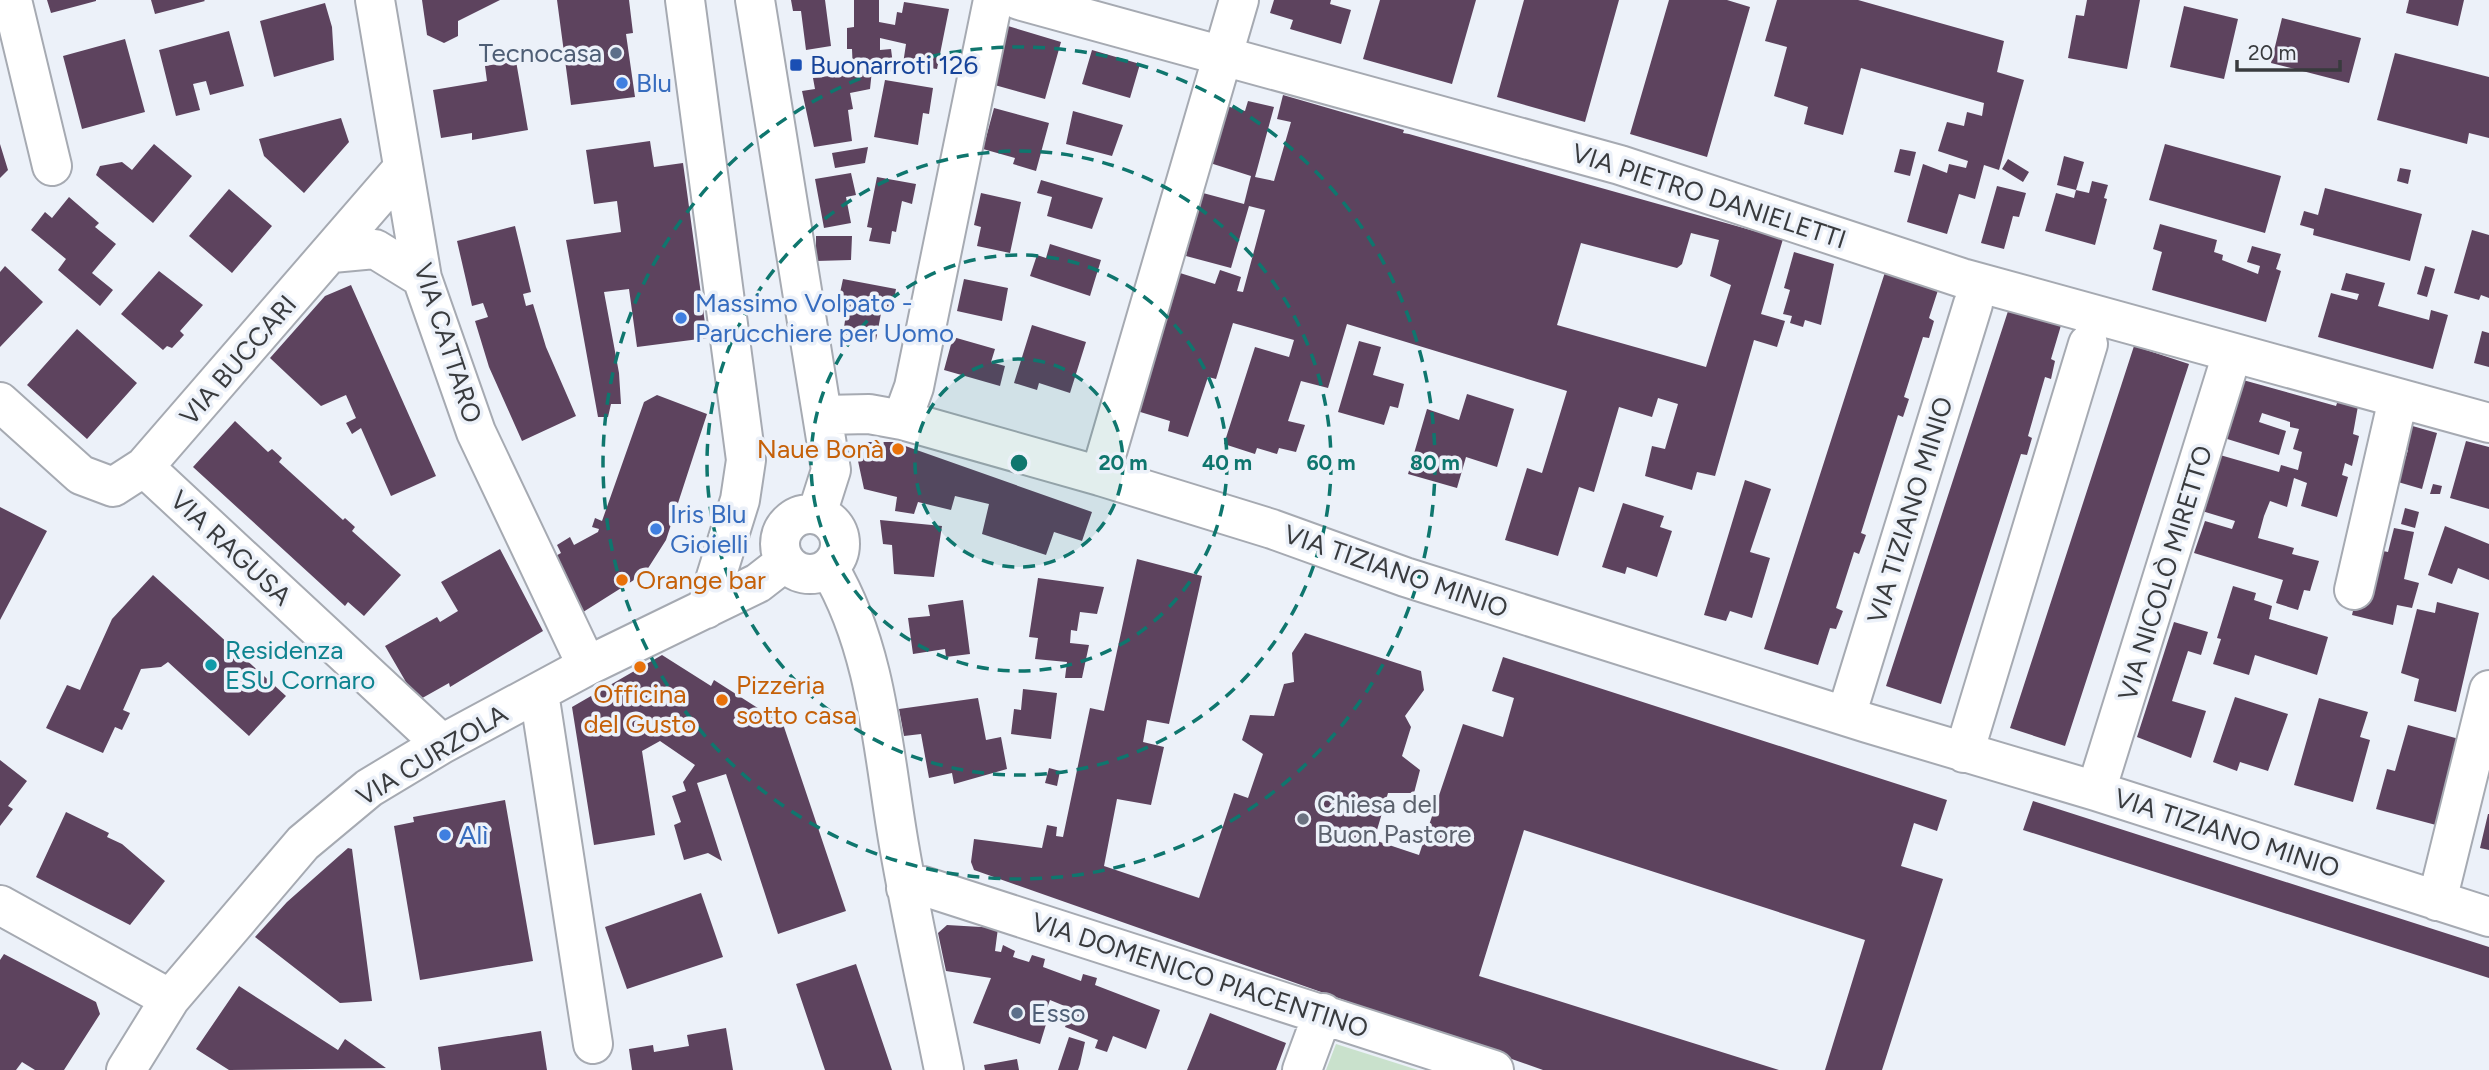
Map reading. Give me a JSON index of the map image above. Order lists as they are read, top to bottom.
{
  "streets": {
    "street": [
      "VIA PIETRO DANIELETTI",
      "VIA CATTARO",
      "VIA BUCCARI",
      "VIA TIZIANO MINIO",
      "VIA RAGUSA",
      "VIA NICOLÒ MIRETTO",
      "VIA CURZOLA",
      "VIA DOMENICO PIACENTINO"
    ]
  },
  "crossings": [
    ["VIA PIETRO DANIELETTI", "VIA NICOLÒ MIRETTO"],
    ["VIA CATTARO", "VIA BUCCARI"],
    ["VIA CATTARO", "VIA CURZOLA"],
    ["VIA BUCCARI", "VIA RAGUSA"],
    ["VIA TIZIANO MINIO", "VIA NICOLÒ MIRETTO"],
    ["VIA RAGUSA", "VIA CURZOLA"]
  ],
  "places": {
    "other": [
      "Tecnocasa",
      "Blu",
      "Massimo Volpato - Parucchiere per Uomo",
      "Naue Bonà",
      "Iris Blu Gioielli",
      "Orange bar",
      "Residenza ESU Cornaro",
      "Officina del Gusto",
      "Pizzeria sotto casa",
      "Chiesa del Buon Pastore",
      "Alì",
      "Esso"
    ],
    "transit": ["Buonarroti 126"]
  },
  "scale_bar": "20 m",
  "rings": [
    "20 m",
    "40 m",
    "60 m",
    "80 m"
  ]
}
